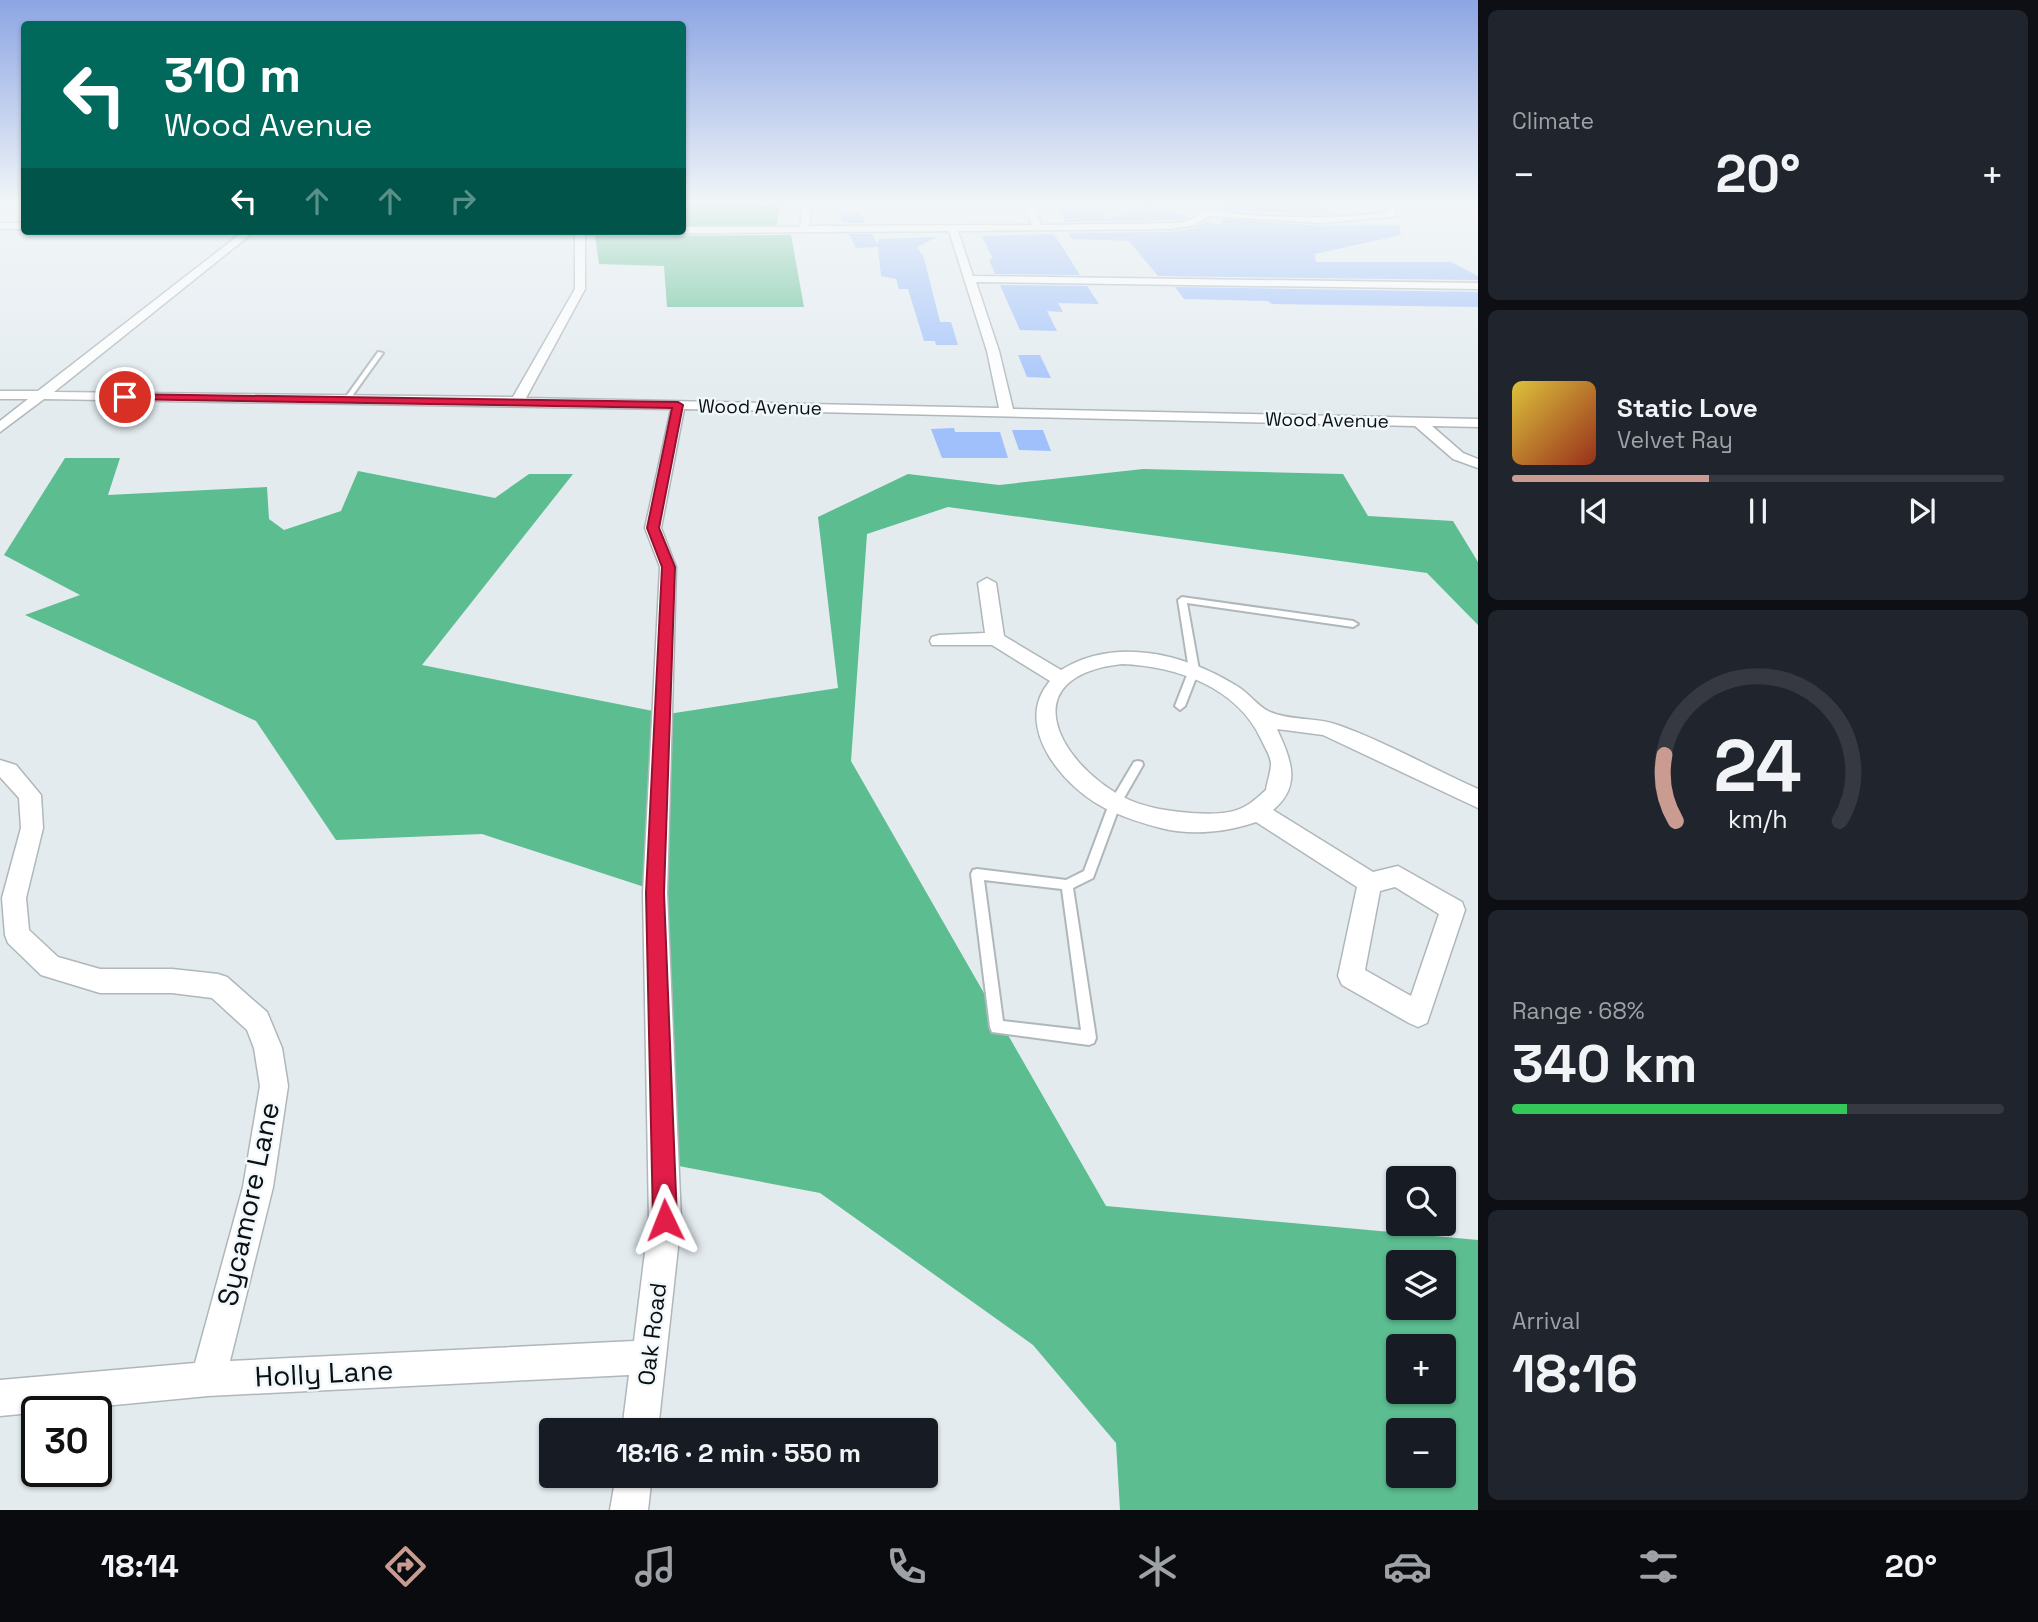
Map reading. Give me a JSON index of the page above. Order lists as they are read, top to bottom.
{
  "streets": {
    "street": [
      "Wood Avenue",
      "Sycamore Lane",
      "Oak Road",
      "Holly Lane"
    ]
  },
  "crossings": [
    ["Wood Avenue", "Oak Road"],
    ["Sycamore Lane", "Holly Lane"],
    ["Oak Road", "Holly Lane"]
  ],
  "page": {
    "tile": [
      "Climate",
      ["Range · 68%", "340 km"],
      ["Arrival", "18:16"]
    ],
    "turn": ["310 m", "Wood Avenue"],
    "heat": ["−", "20°", "+"],
    "song": ["Static Love", "Velvet Ray"],
    "map_buttons": ["+", "−"],
    "limit": "30",
    "trip": "18:16 · 2 min · 550 m",
    "tabs": ["18:14", "20°"],
    "gauge": ["24", "km/h"]
  }
}
